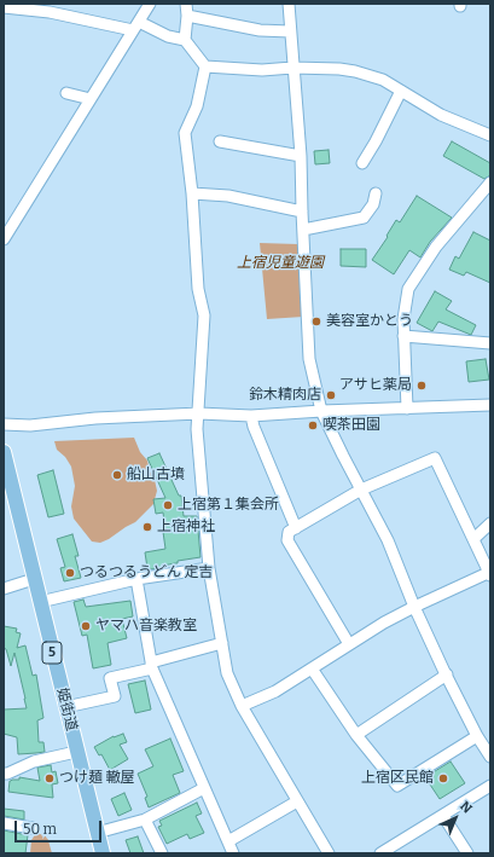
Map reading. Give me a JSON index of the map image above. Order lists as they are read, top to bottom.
{
  "streets": {
    "main road": ["5", "姫街道"]
  },
  "parks": ["上宿児童遊園"],
  "places": [
    "美容室かとう",
    "アサヒ薬局",
    "鈴木精肉店",
    "喫茶田園",
    "船山古墳",
    "上宿第１集会所",
    "上宿神社",
    "つるつるうどん 定吉",
    "ヤマハ音楽教室",
    "つけ麺 轍屋",
    "上宿区民館"
  ],
  "scale_bar": "50 m",
  "north": "top right"
}
